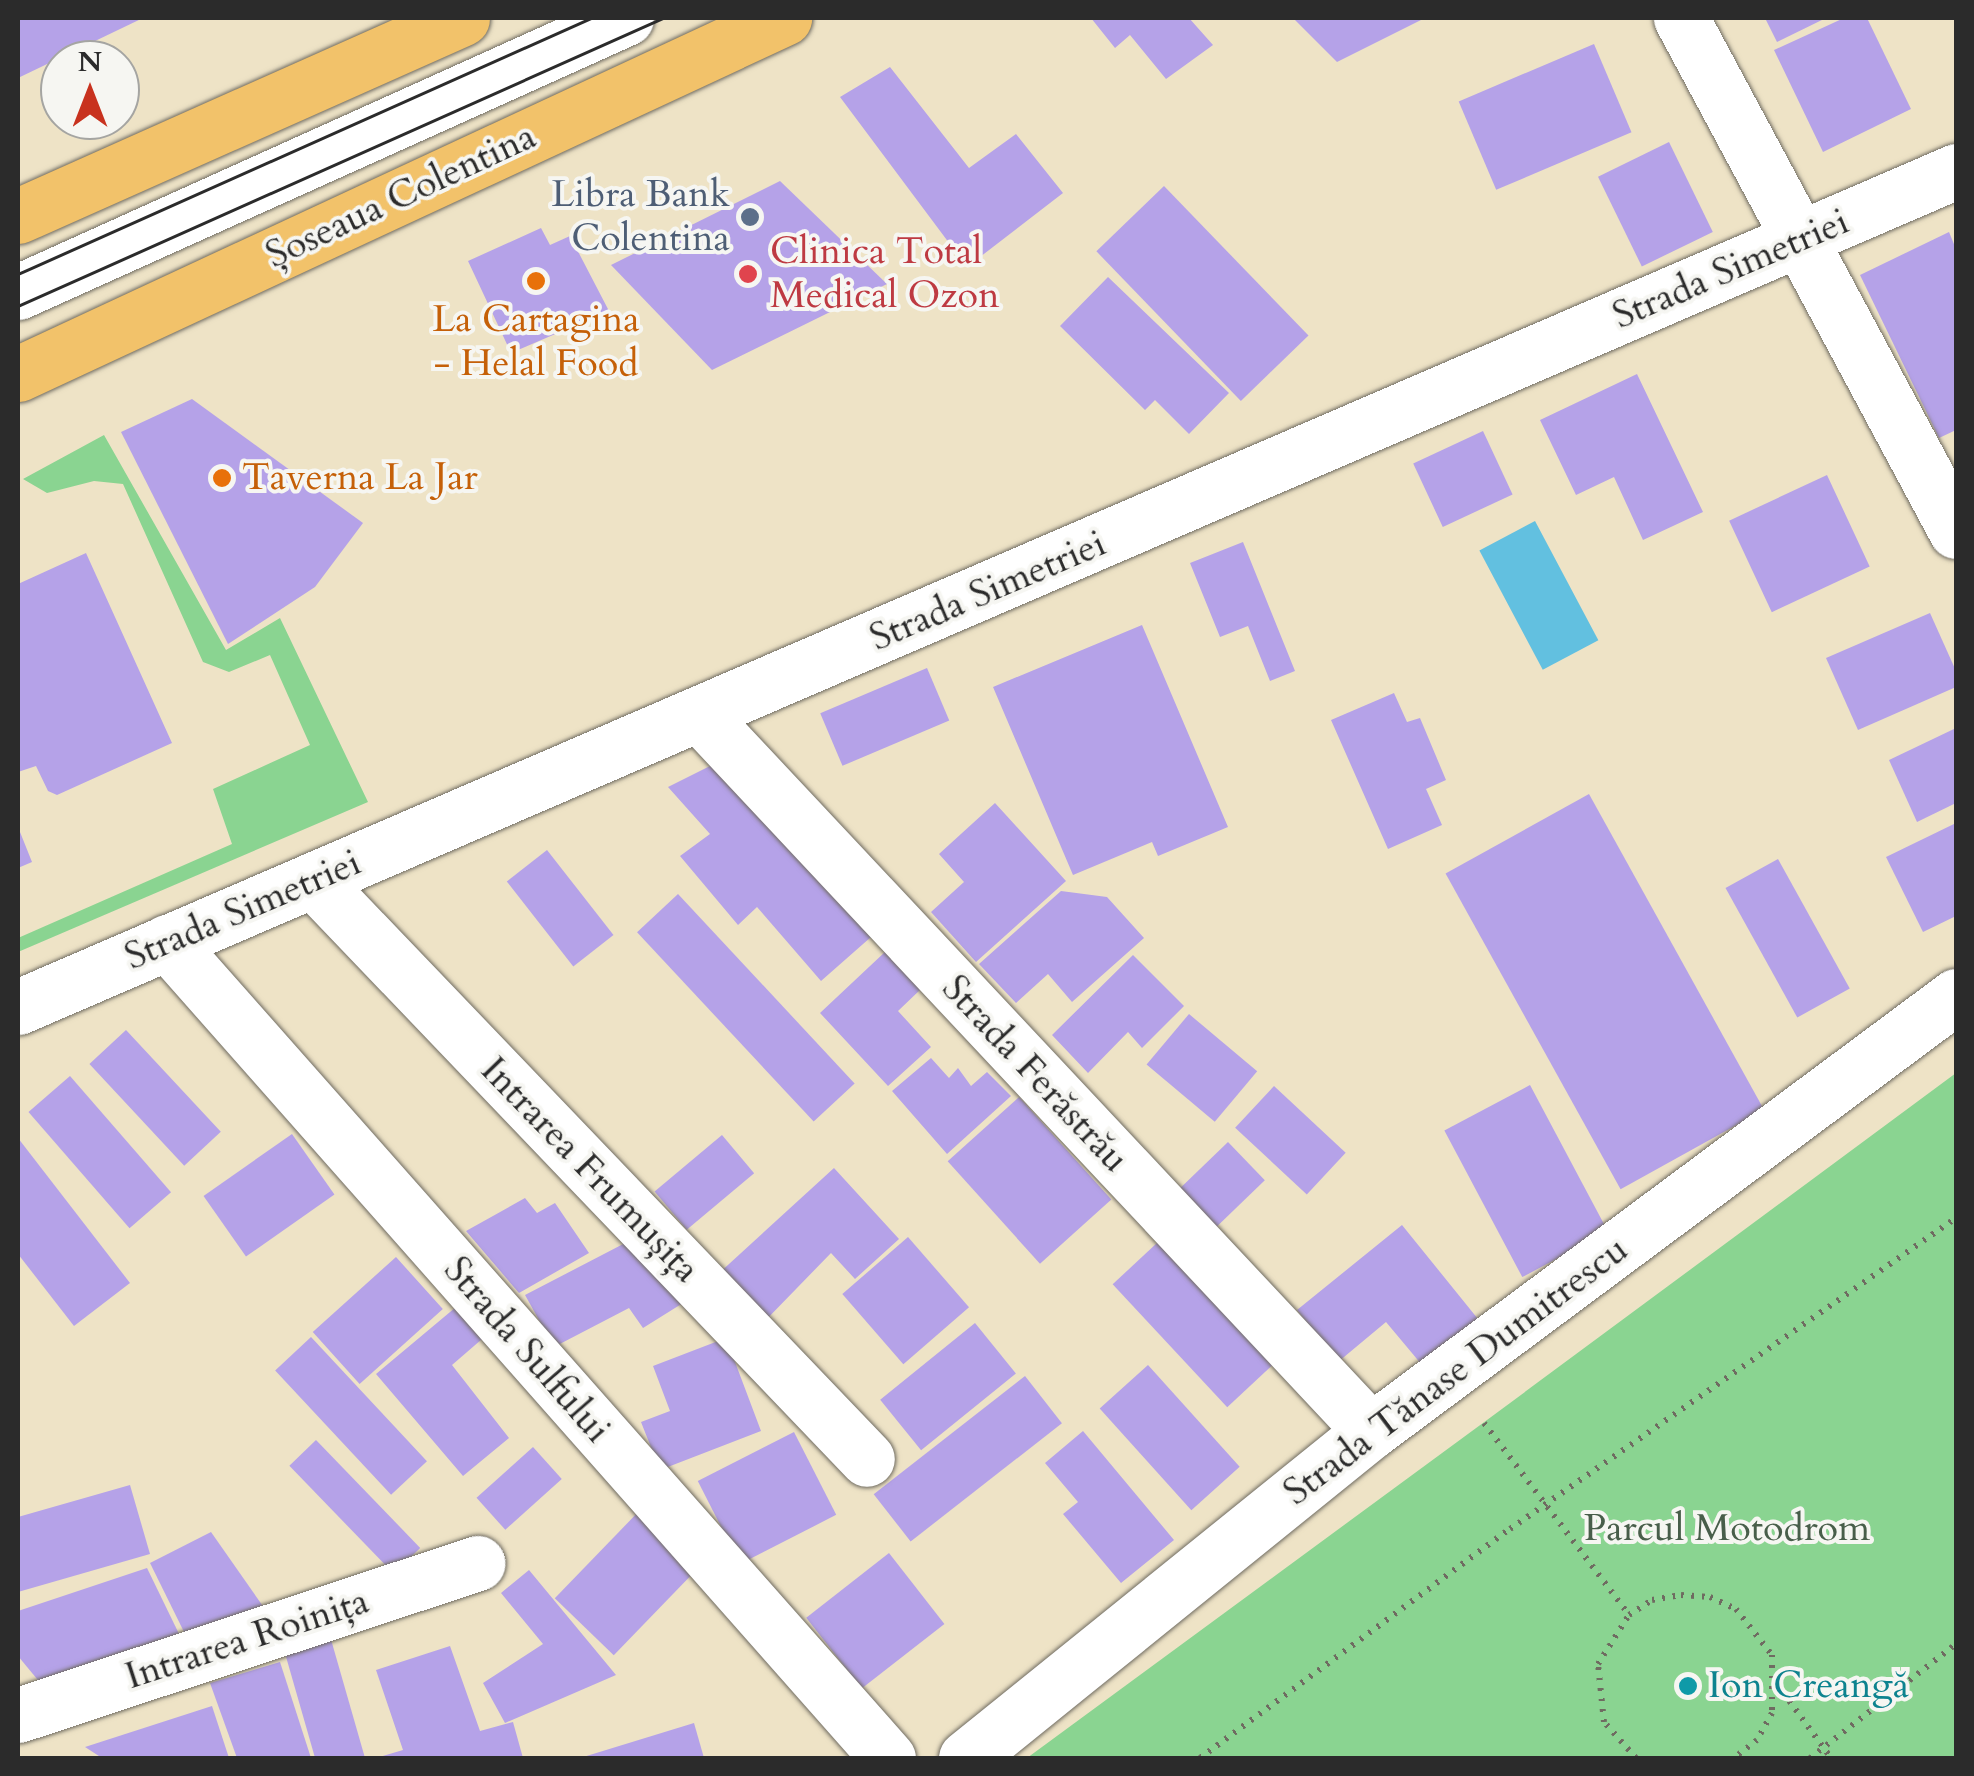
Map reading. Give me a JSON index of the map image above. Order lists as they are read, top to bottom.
{
  "streets": {
    "main road": ["Șoseaua Colentina"],
    "street": [
      "Strada Simetriei",
      "Strada Ferăstrău",
      "Intrarea Frumușița",
      "Strada Sulfului",
      "Strada Tănase Dumitrescu",
      "Intrarea Roinița"
    ]
  },
  "crossings": [
    ["Strada Simetriei", "Strada Ferăstrău"],
    ["Strada Simetriei", "Intrarea Frumușița"],
    ["Strada Simetriei", "Strada Sulfului"],
    ["Strada Ferăstrău", "Strada Tănase Dumitrescu"]
  ],
  "parks": ["Parcul Motodrom"],
  "places": [
    "Libra Bank Colentina",
    "Clinica Total Medical Ozon",
    "La Cartagina - Helal Food",
    "Taverna La Jar",
    "Ion Creangă"
  ],
  "north": "top"
}
